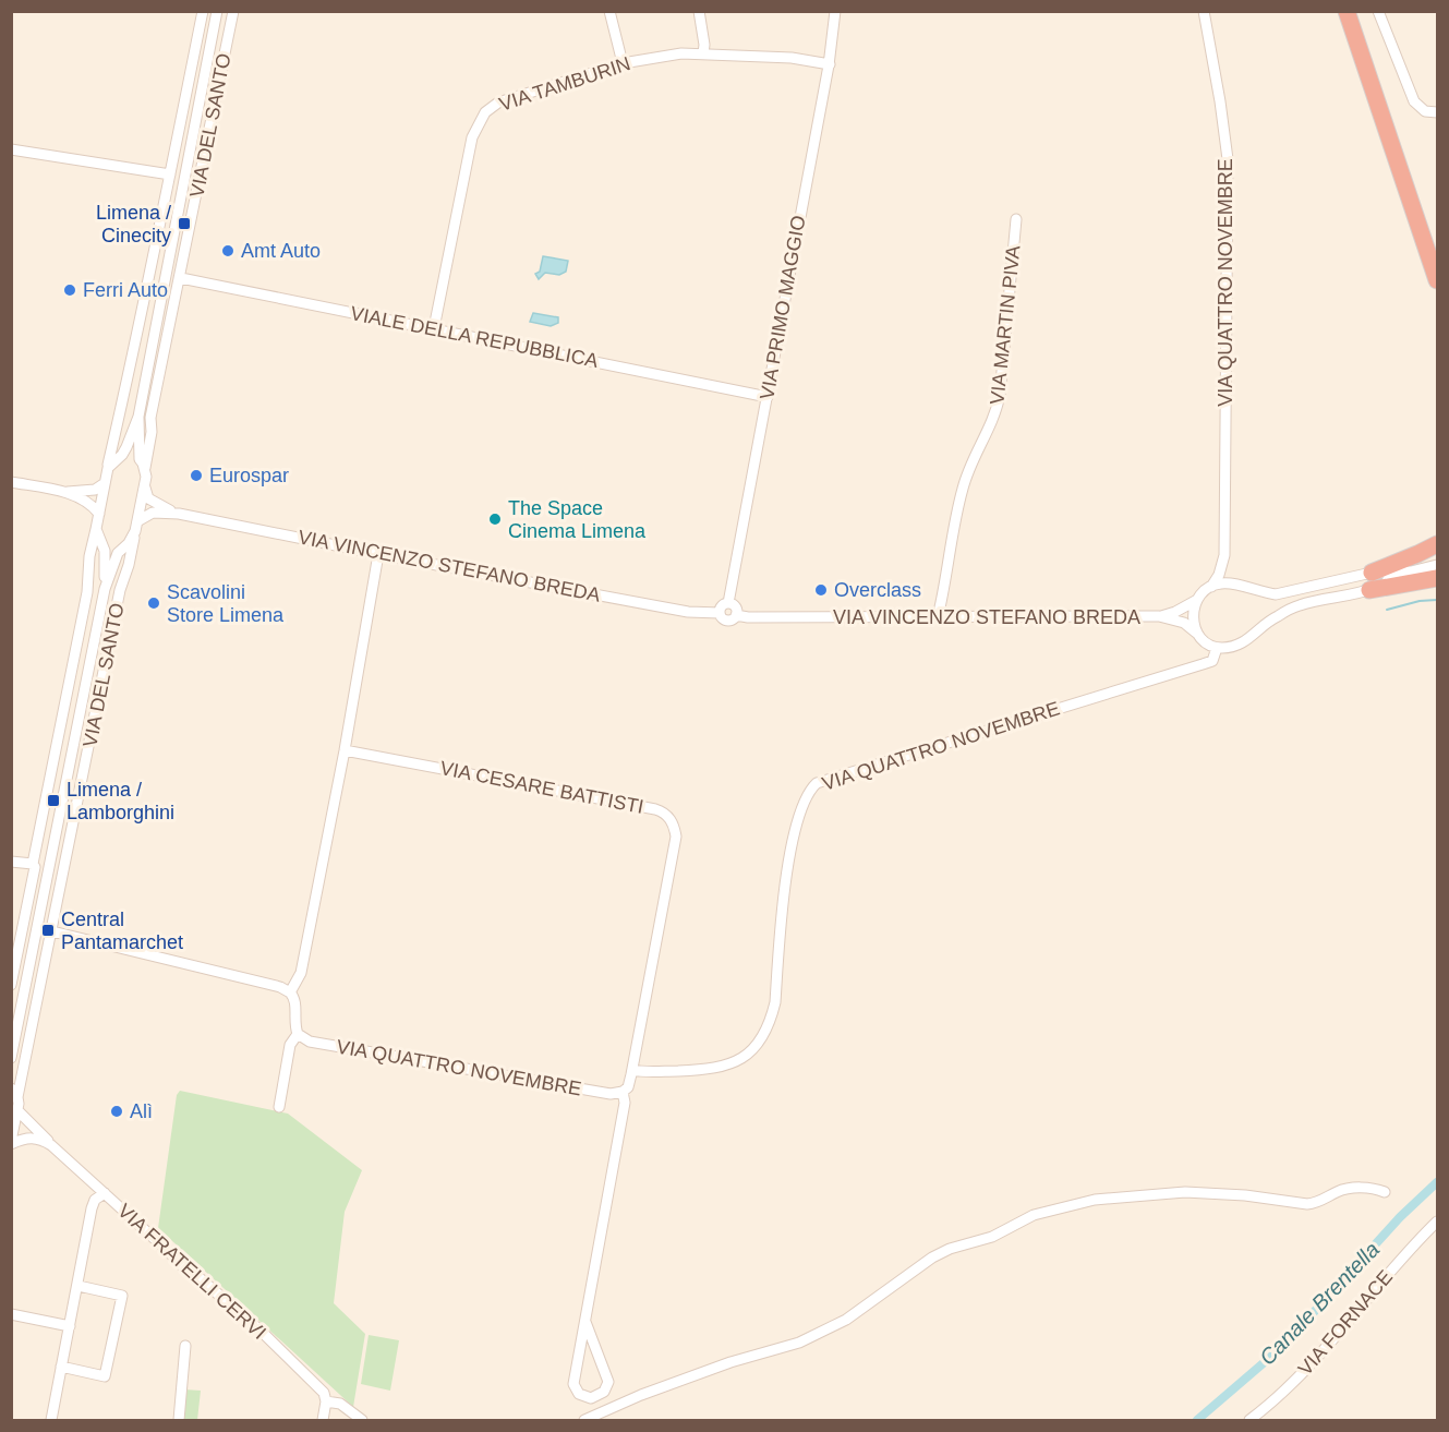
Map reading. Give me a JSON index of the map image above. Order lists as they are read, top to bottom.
{
  "streets": {
    "street": [
      "VIA TAMBURIN",
      "VIA DEL SANTO",
      "VIA QUATTRO NOVEMBRE",
      "VIA PRIMO MAGGIO",
      "VIA MARTIN PIVA",
      "VIALE DELLA REPUBBLICA",
      "VIA VINCENZO STEFANO BREDA",
      "VIA CESARE BATTISTI",
      "VIA FRATELLI CERVI",
      "VIA FORNACE"
    ]
  },
  "crossings": [
    ["VIA TAMBURIN", "VIA PRIMO MAGGIO"],
    ["VIA TAMBURIN", "VIALE DELLA REPUBBLICA"],
    ["VIA DEL SANTO", "VIALE DELLA REPUBBLICA"],
    ["VIA DEL SANTO", "VIA VINCENZO STEFANO BREDA"],
    ["VIA DEL SANTO", "VIA FRATELLI CERVI"],
    ["VIA QUATTRO NOVEMBRE", "VIA VINCENZO STEFANO BREDA"],
    ["VIA QUATTRO NOVEMBRE", "VIA CESARE BATTISTI"],
    ["VIA PRIMO MAGGIO", "VIALE DELLA REPUBBLICA"],
    ["VIA PRIMO MAGGIO", "VIA VINCENZO STEFANO BREDA"],
    ["VIA MARTIN PIVA", "VIA VINCENZO STEFANO BREDA"]
  ],
  "water": ["Canale Brentella"],
  "places": {
    "transit": ["Limena / Cinecity", "Limena / Lamborghini", "Central Pantamarchet"],
    "other": [
      "Amt Auto",
      "Ferri Auto",
      "Eurospar",
      "The Space Cinema Limena",
      "Overclass",
      "Scavolini Store Limena",
      "Alì"
    ]
  }
}
